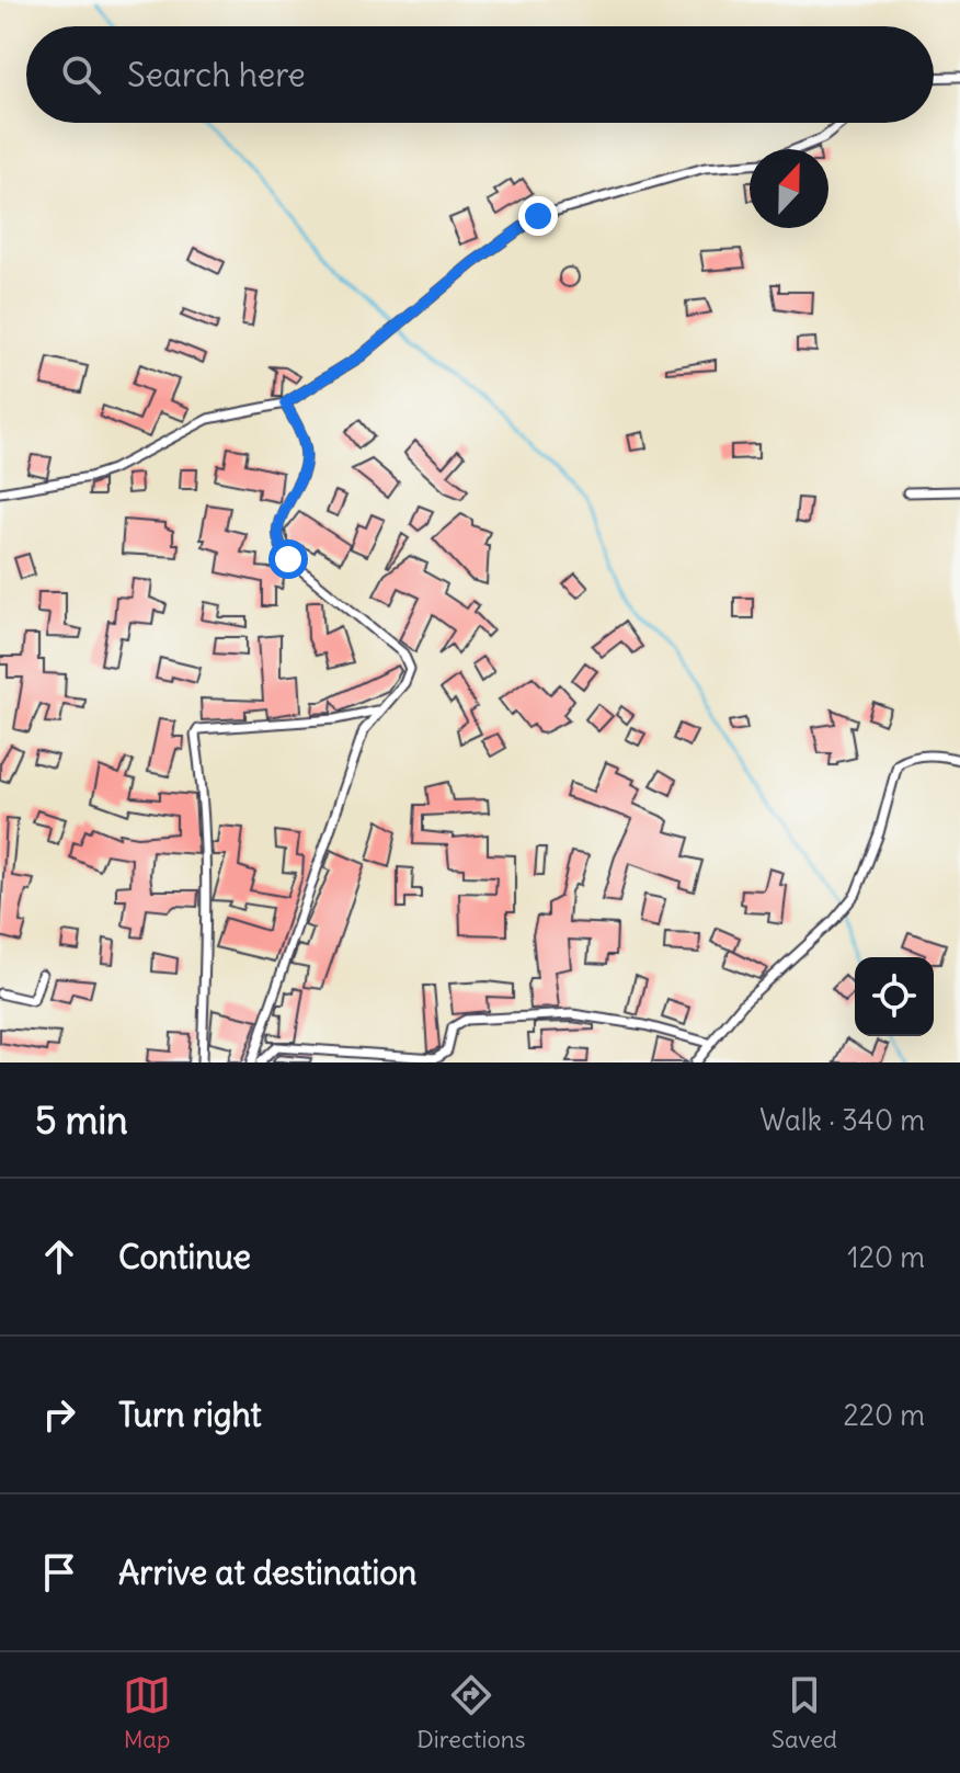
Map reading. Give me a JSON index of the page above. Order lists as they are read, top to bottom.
{
  "north": "top",
  "page": {
    "search": "Search here",
    "heading": ["5 min", "Walk · 340 m"],
    "list": [
      ["Continue", "120 m"],
      ["Turn right", "220 m"],
      "Arrive at destination"
    ],
    "nav": ["Map", "Directions", "Saved"]
  }
}
